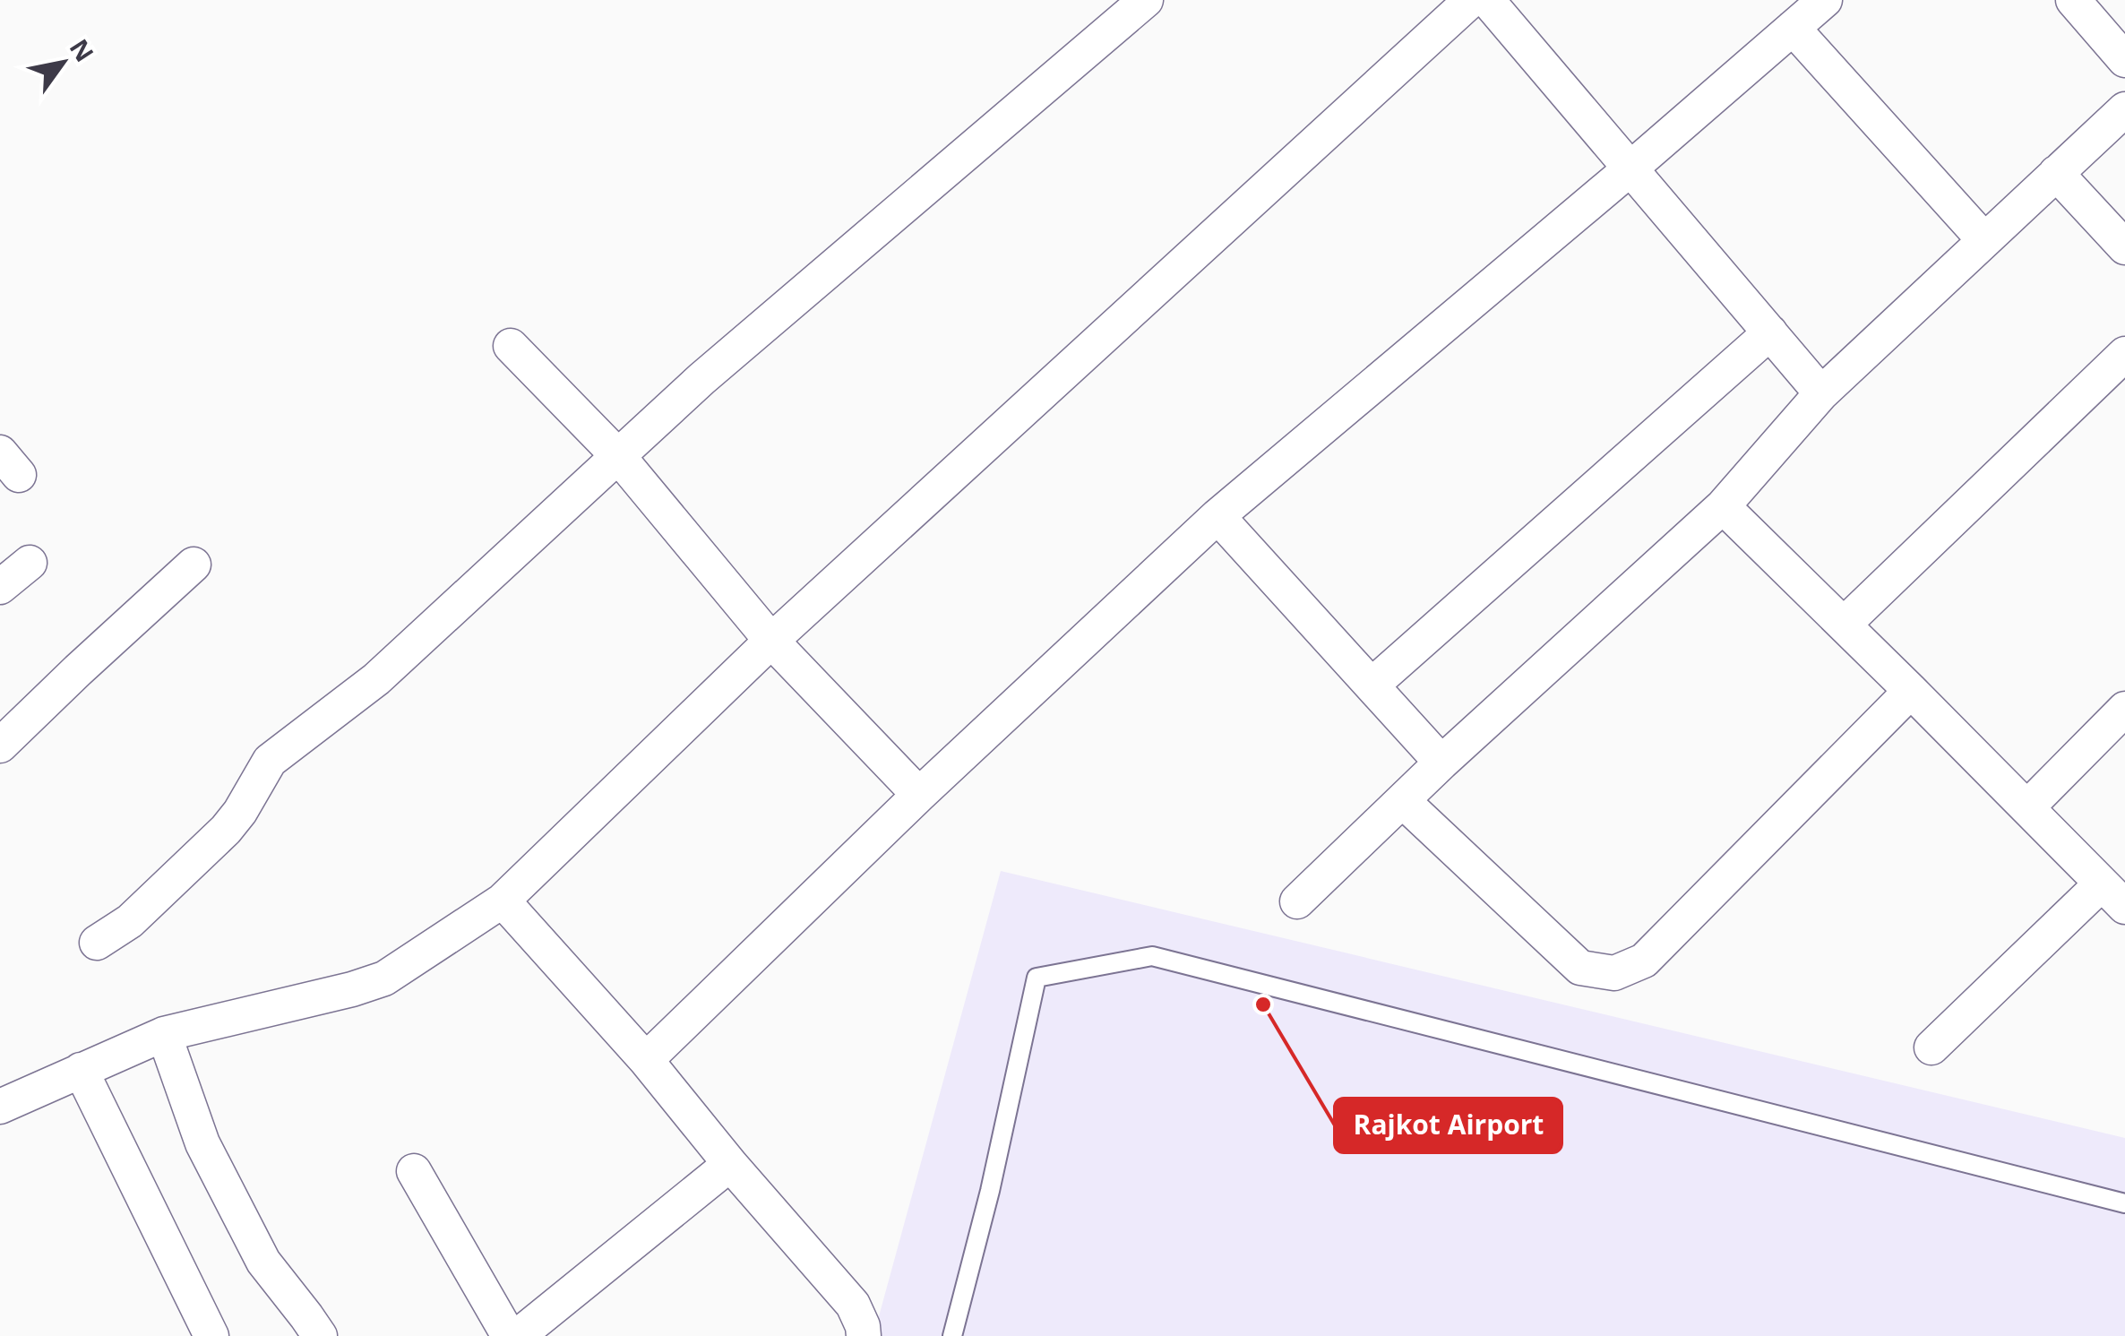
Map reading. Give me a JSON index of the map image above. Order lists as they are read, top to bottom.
{
  "places": ["Rajkot Airport"],
  "north": "top right"
}
